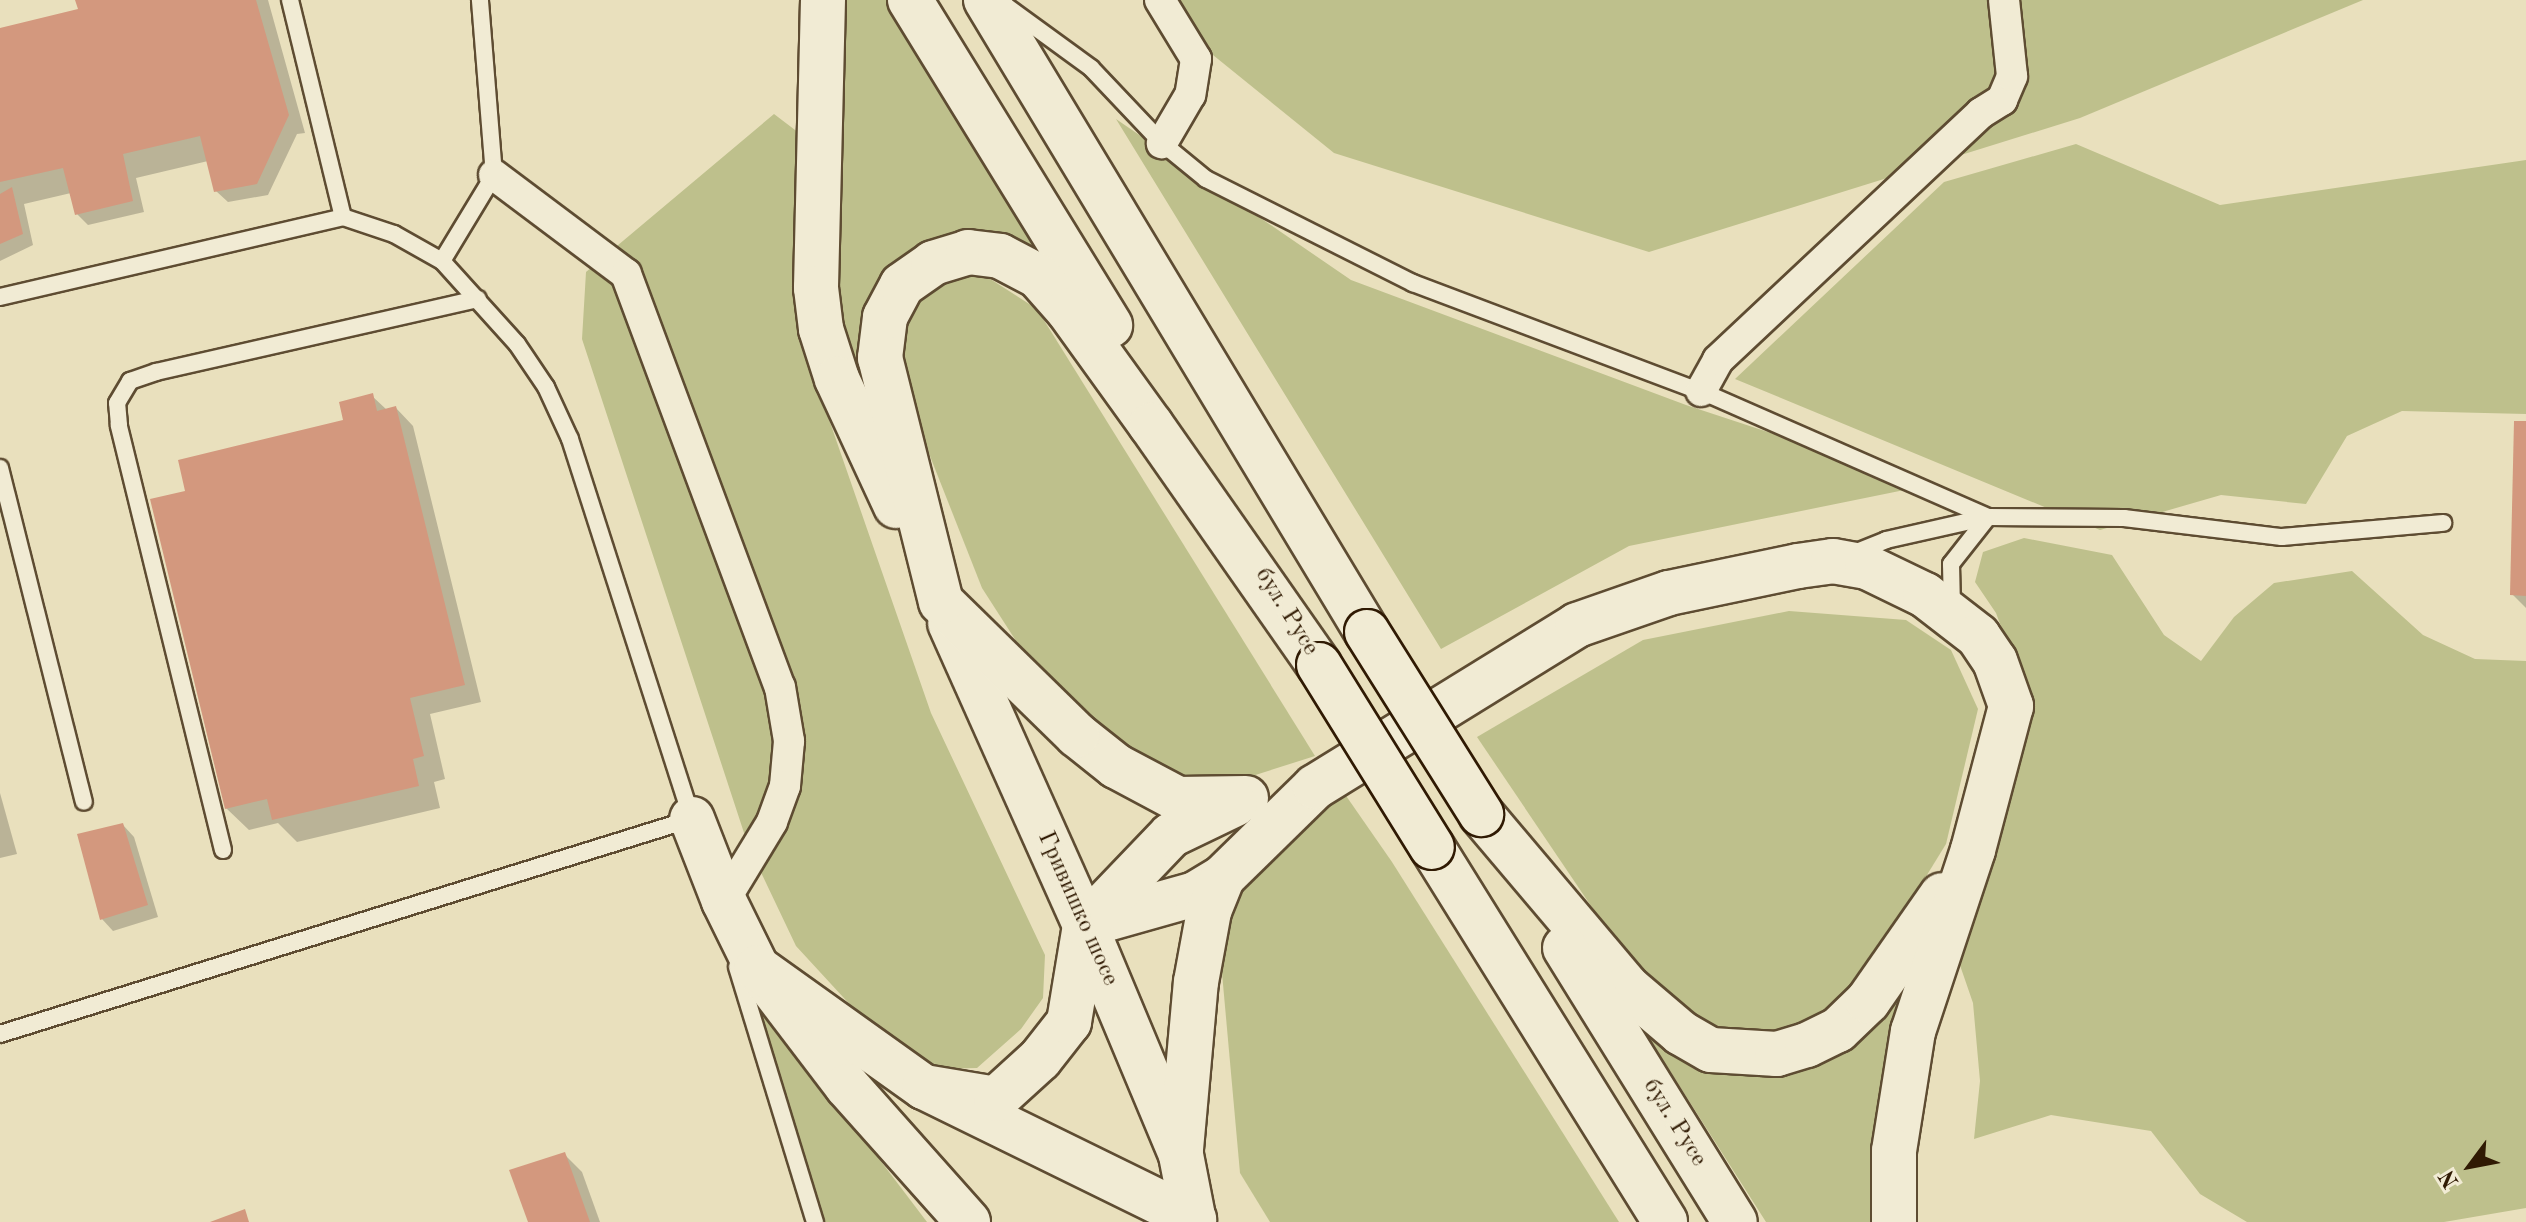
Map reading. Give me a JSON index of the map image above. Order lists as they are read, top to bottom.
{
  "streets": {
    "main road": ["бул. Русе", "Гривишко шосе"]
  },
  "north": "bottom left"
}
